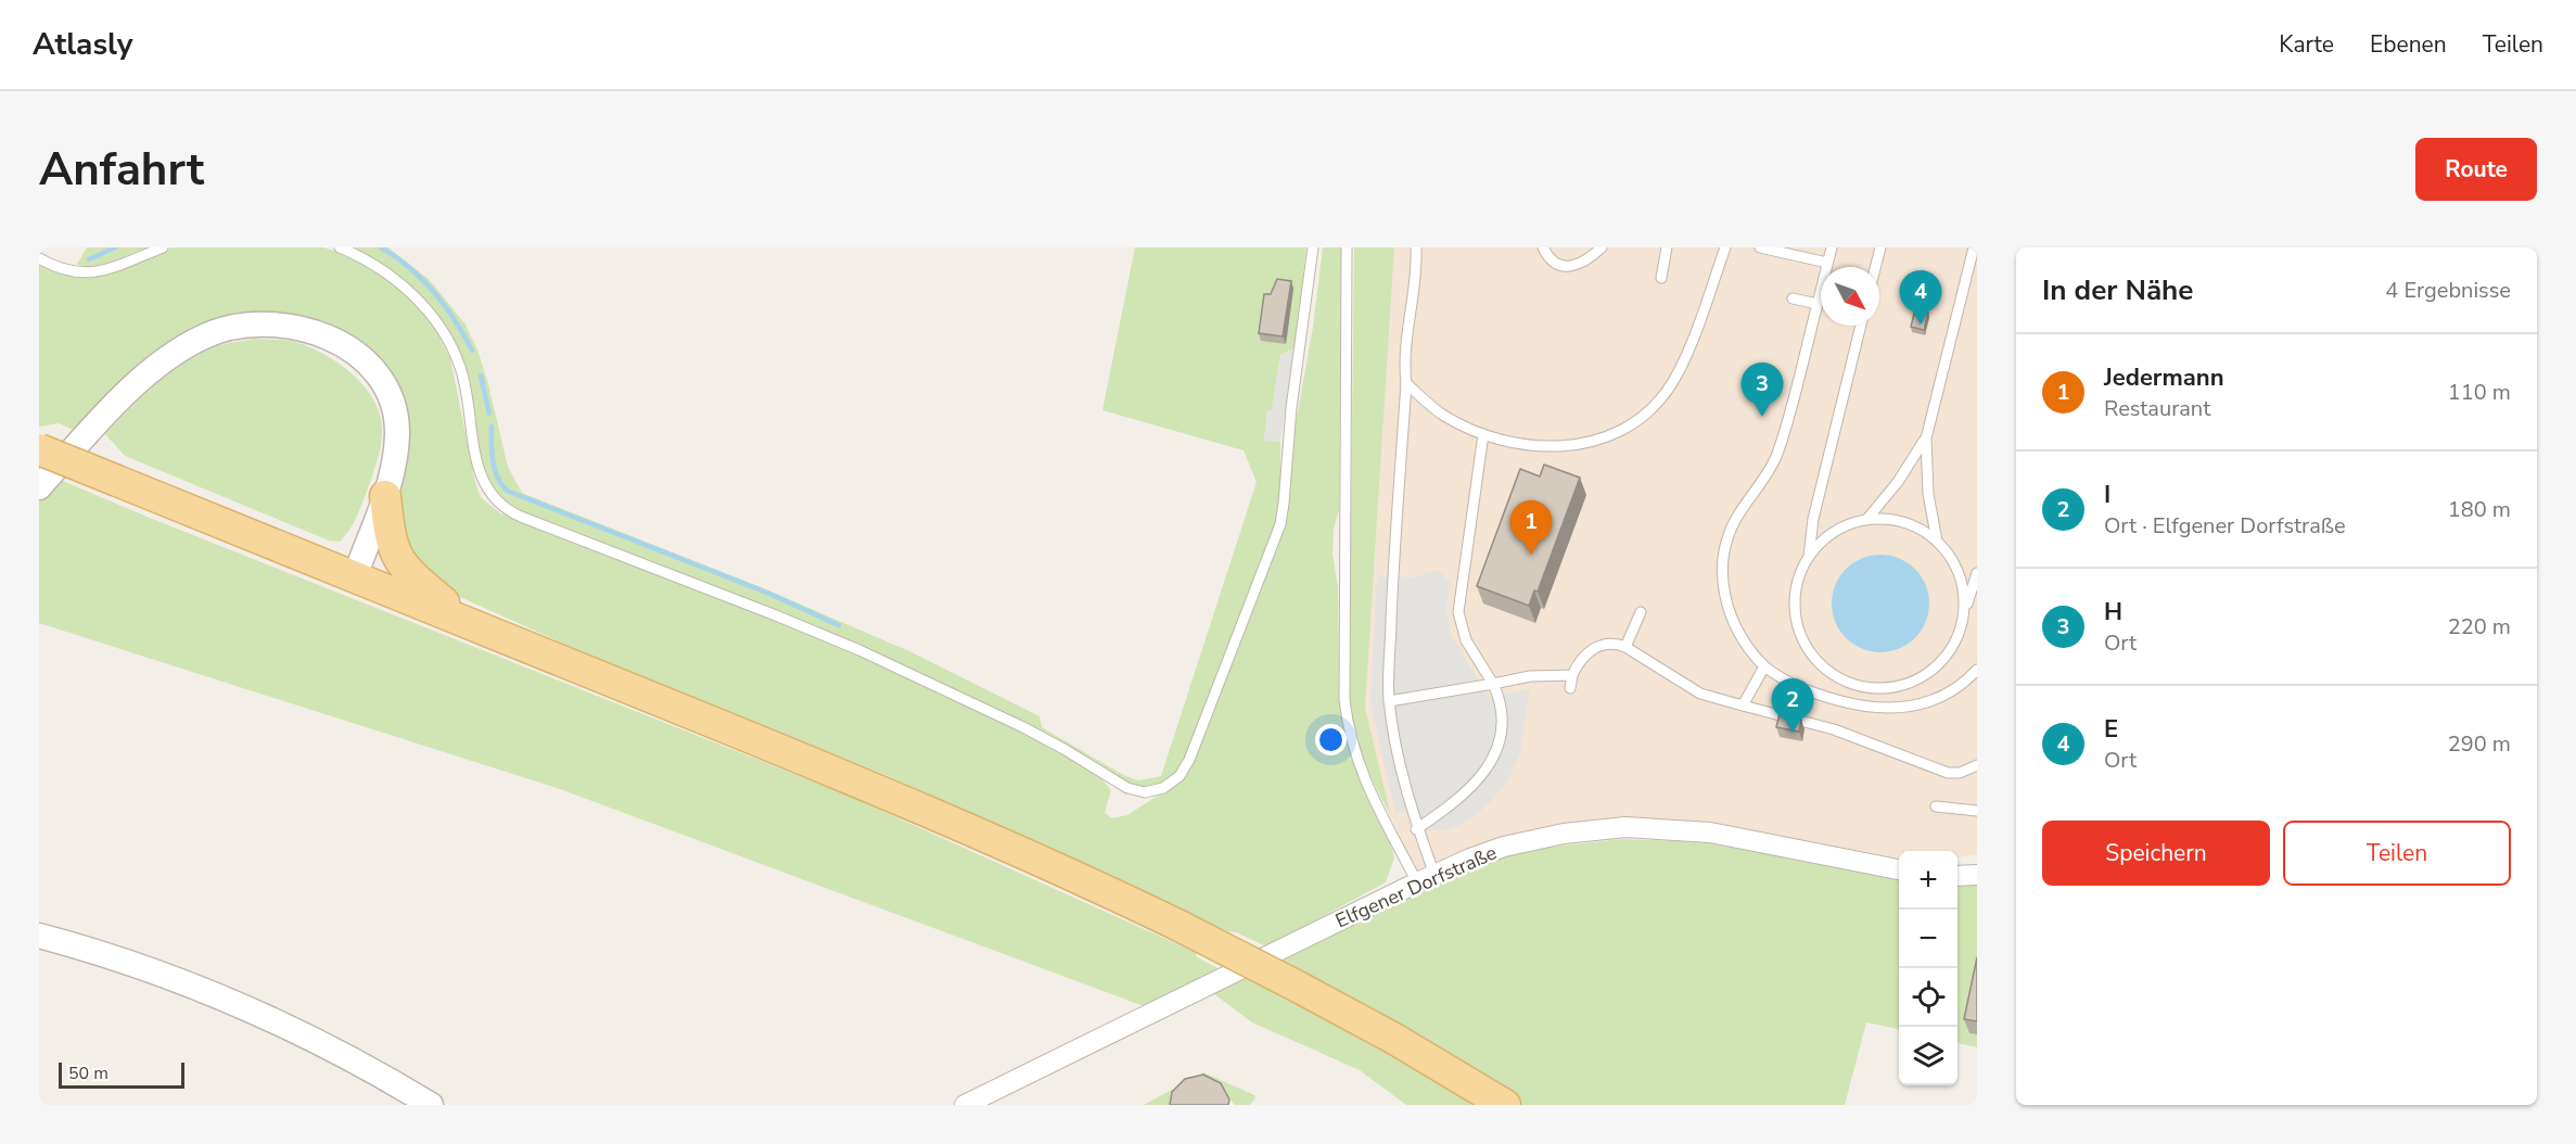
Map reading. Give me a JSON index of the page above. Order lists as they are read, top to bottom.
{
  "streets": {
    "street": ["Elfgener Dorfstraße"]
  },
  "scale_bar": "50 m",
  "north": "bottom right",
  "page": {
    "header": "Atlasly",
    "nav": ["Karte", "Ebenen", "Teilen"],
    "buttons": [
      "Route",
      ["Speichern", "Teilen"]
    ],
    "title": "Anfahrt",
    "heading": ["In der Nähe", "4 Ergebnisse"],
    "pins": [
      "4",
      "3",
      "1",
      "2"
    ],
    "list": [
      {
        "mark": "1",
        "name": "Jedermann",
        "note": "Restaurant",
        "value": "110 m"
      },
      {
        "mark": "2",
        "name": "I",
        "note": "Ort · Elfgener Dorfstraße",
        "value": "180 m"
      },
      {
        "mark": "3",
        "name": "H",
        "note": "Ort",
        "value": "220 m"
      },
      {
        "mark": "4",
        "name": "E",
        "note": "Ort",
        "value": "290 m"
      }
    ],
    "map_buttons": ["+", "−"],
    "scale": "50 m"
  }
}
